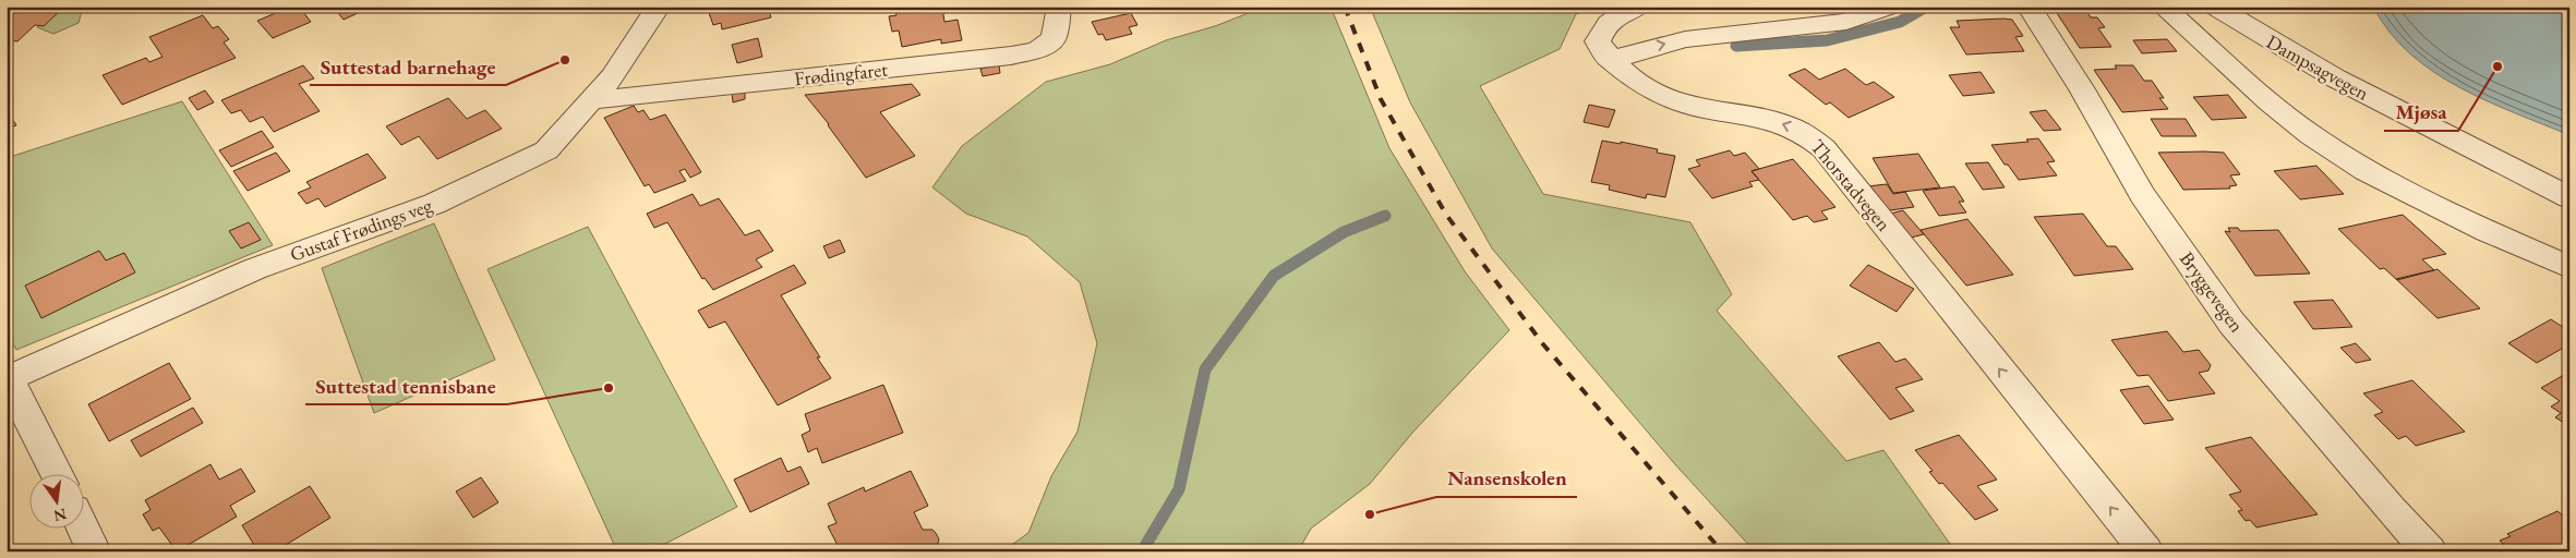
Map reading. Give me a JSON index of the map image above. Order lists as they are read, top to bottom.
{
  "streets": {
    "street": [
      "Dampsagvegen",
      "Frødingfaret",
      "Thorstadvegen",
      "Gustaf Frødings veg",
      "Bryggevegen"
    ]
  },
  "crossings": [
    ["Frødingfaret", "Gustaf Frødings veg"]
  ],
  "one_way": ["Thorstadvegen"],
  "places": [
    "Suttestad barnehage",
    "Mjøsa",
    "Suttestad tennisbane",
    "Nansenskolen"
  ],
  "north": "bottom"
}
